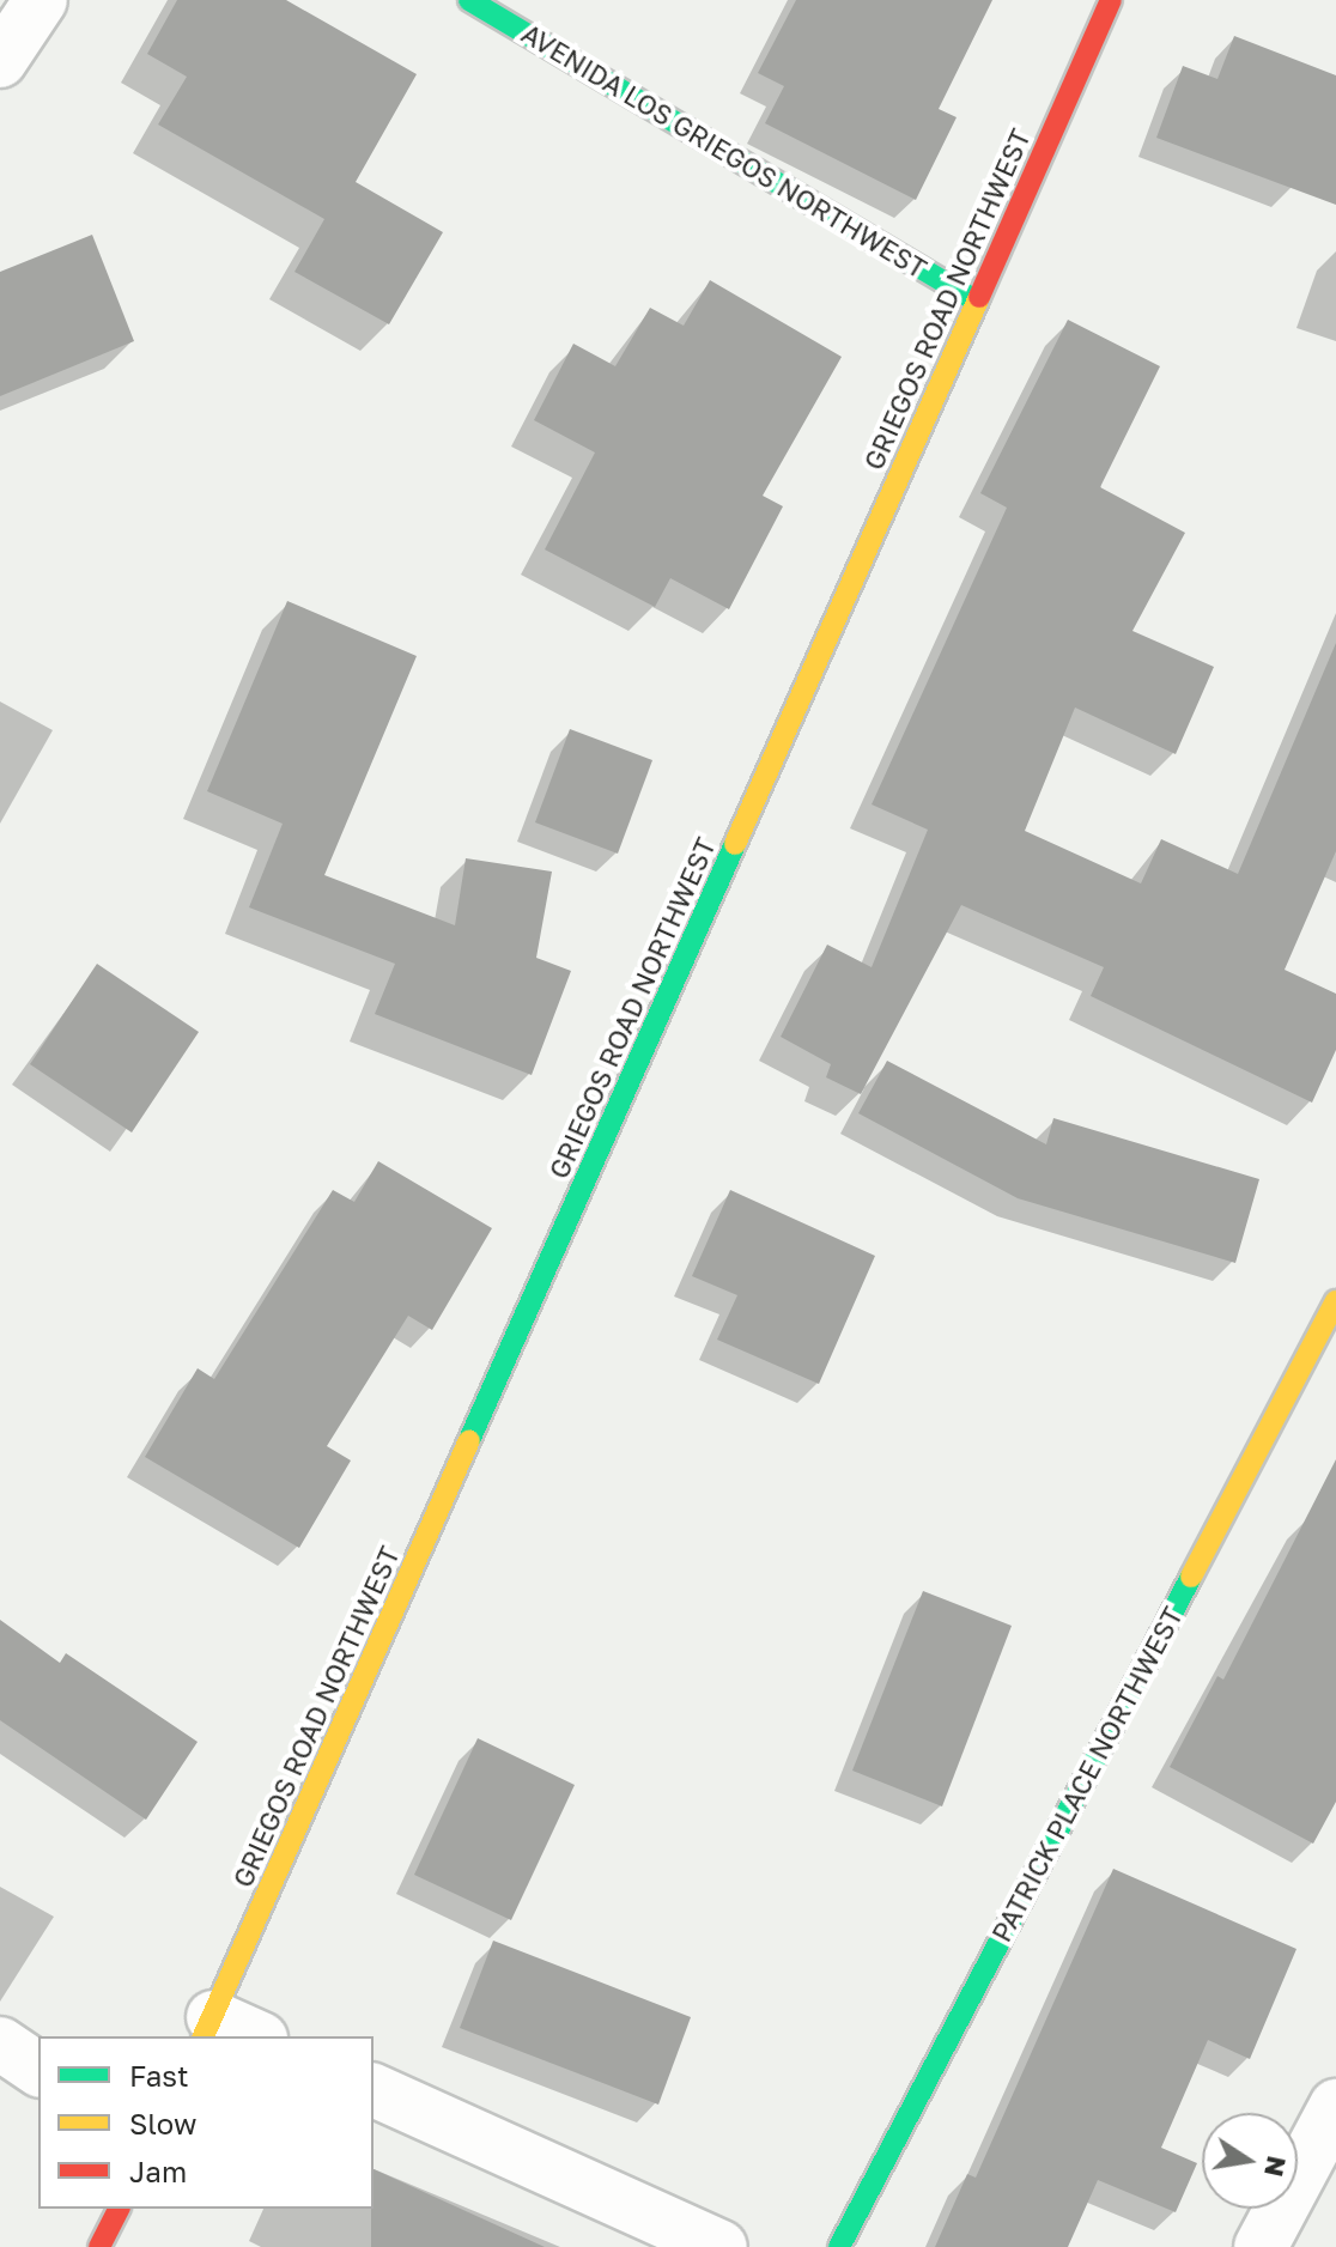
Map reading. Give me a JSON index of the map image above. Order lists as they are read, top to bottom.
{
  "streets": {
    "main road": ["AVENIDA LOS GRIEGOS NORTHWEST", "GRIEGOS ROAD NORTHWEST", "PATRICK PLACE NORTHWEST"]
  },
  "crossings": [
    ["AVENIDA LOS GRIEGOS NORTHWEST", "GRIEGOS ROAD NORTHWEST"]
  ],
  "legend": ["Fast", "Slow", "Jam"],
  "north": "right"
}
